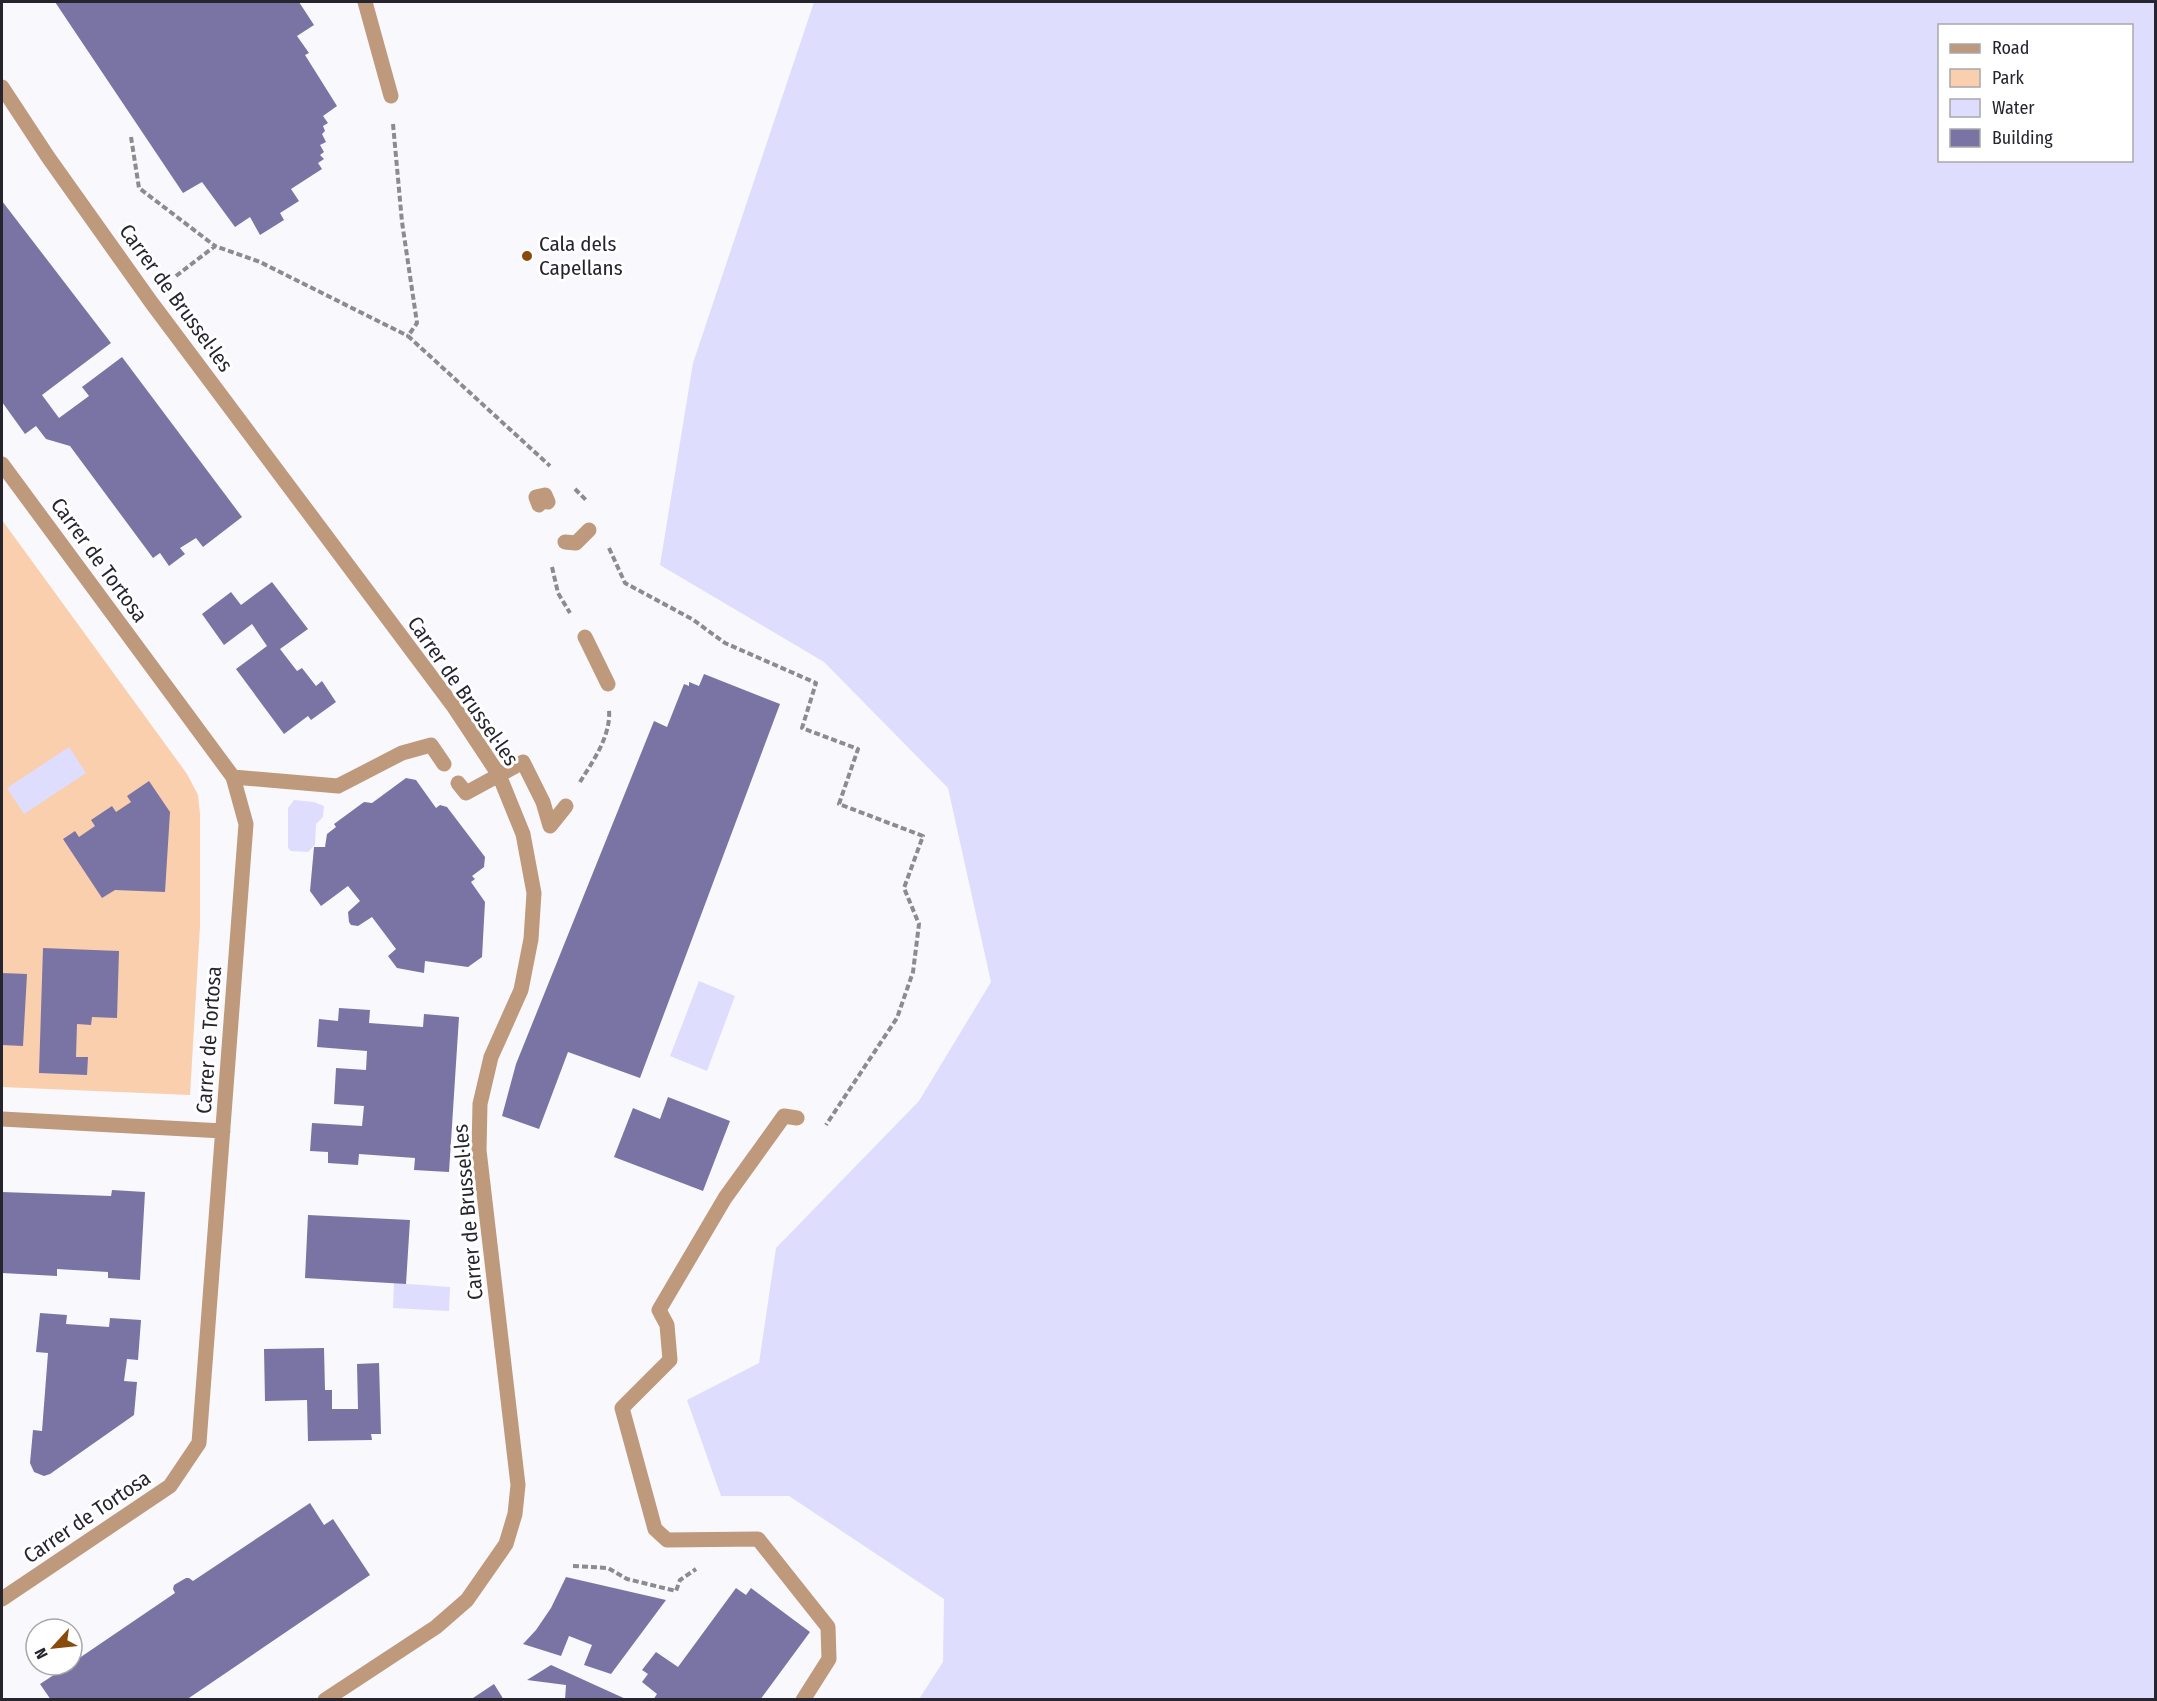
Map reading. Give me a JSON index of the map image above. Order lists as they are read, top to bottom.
{
  "streets": {
    "street": ["Carrer de Brussel·les", "Carrer de Tortosa"]
  },
  "places": ["Cala dels Capellans"],
  "legend": [
    "Road",
    "Park",
    "Water",
    "Building"
  ],
  "north": "bottom left"
}
